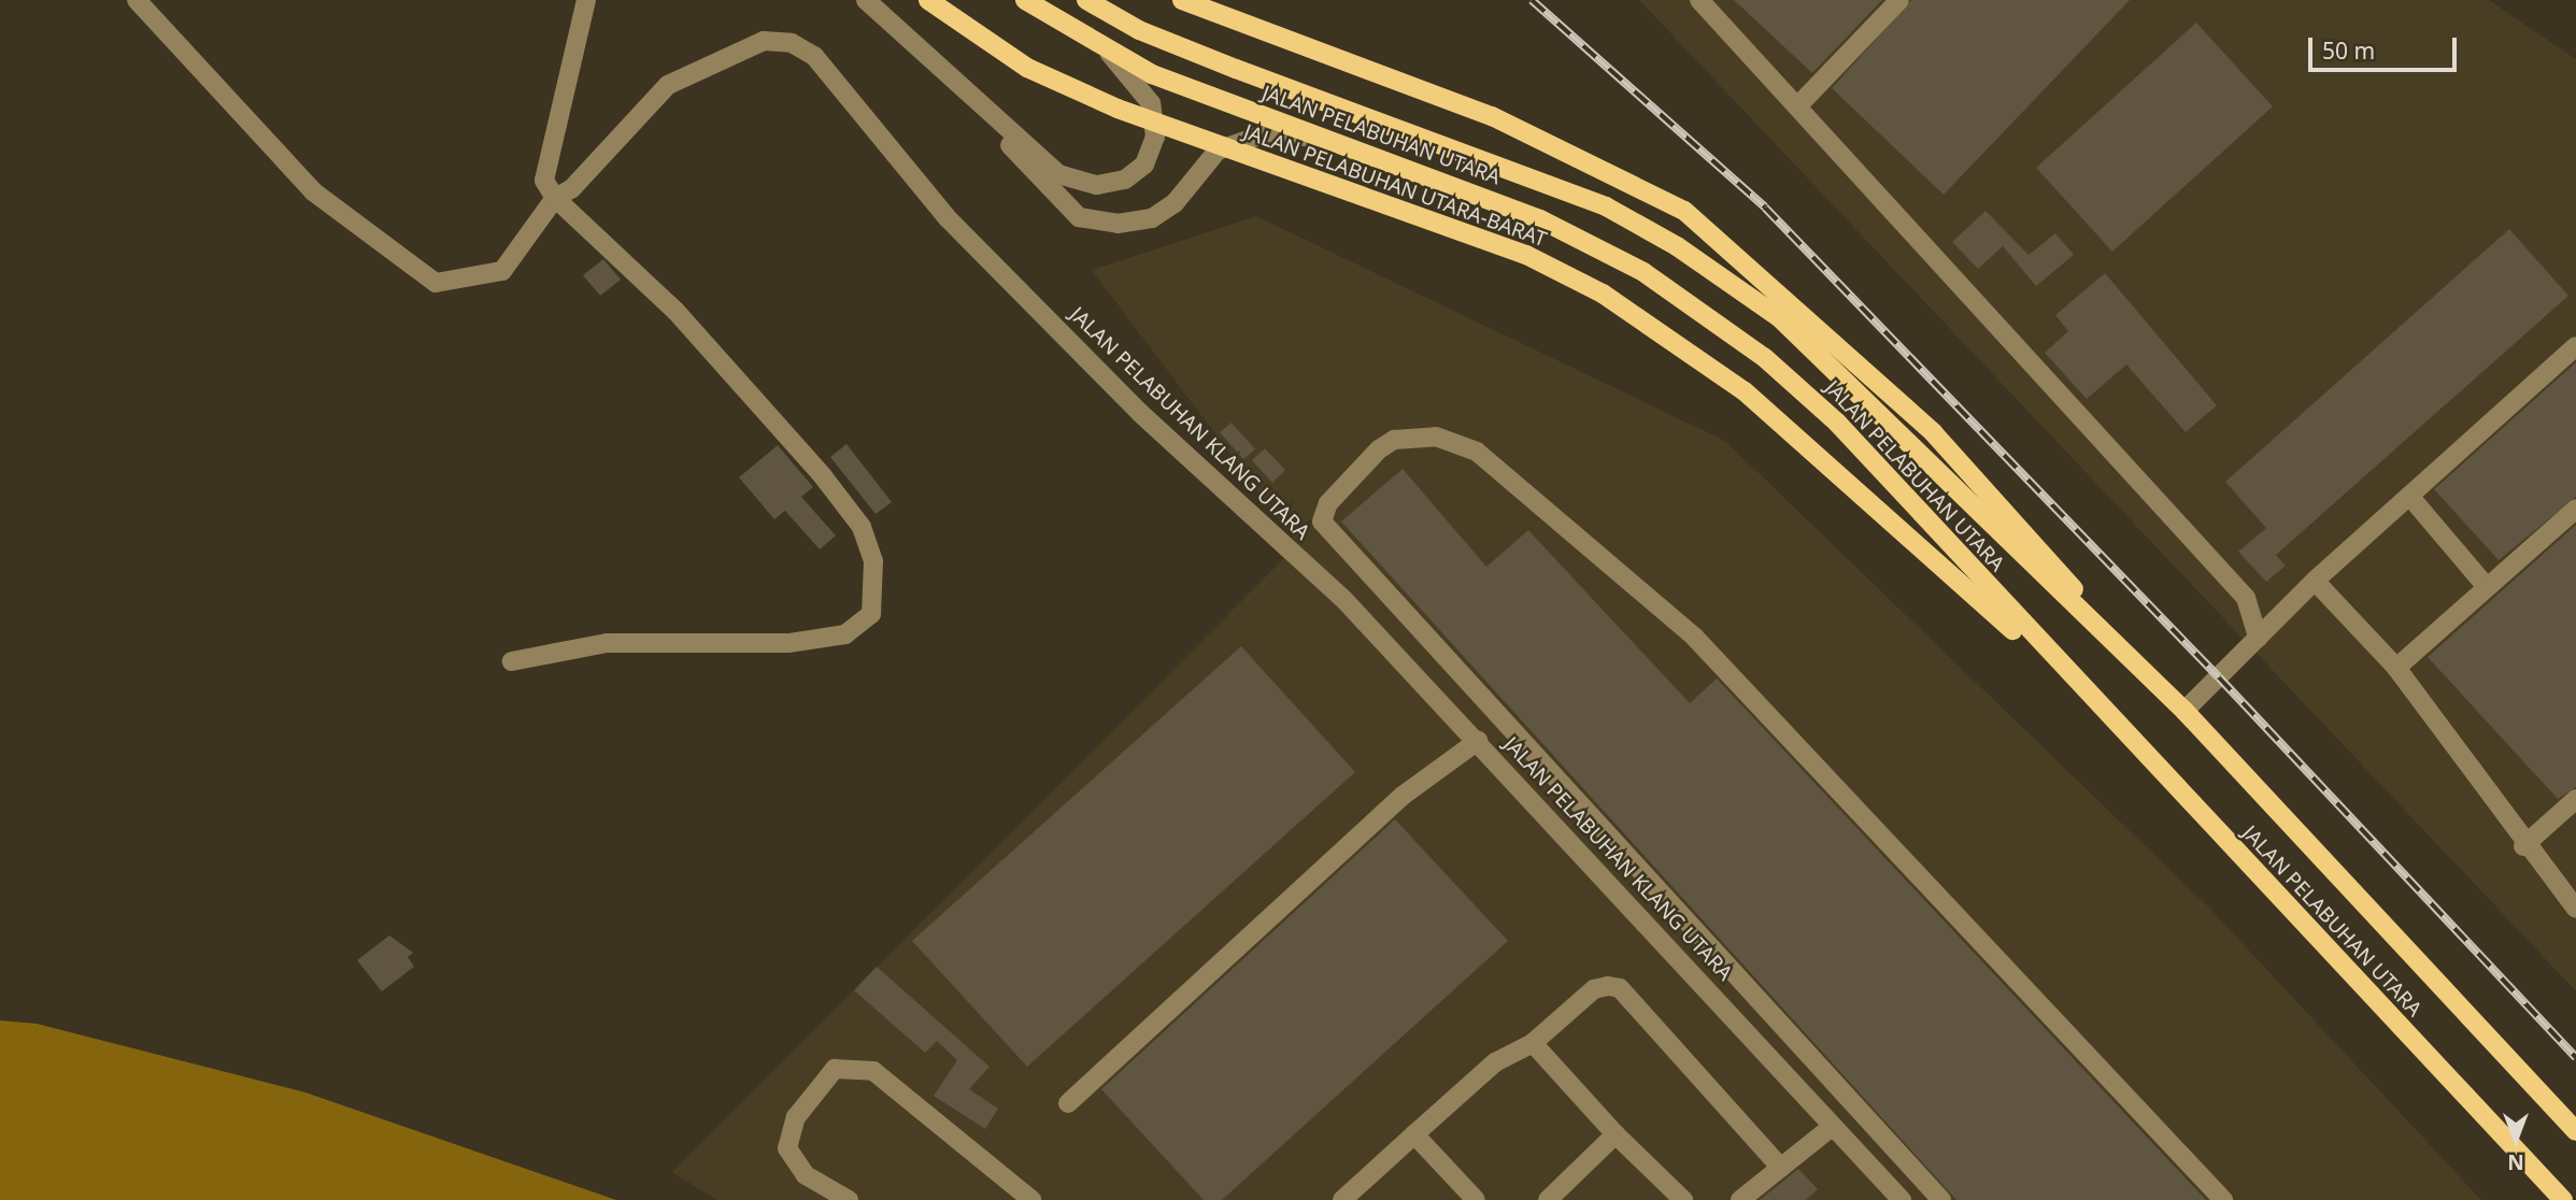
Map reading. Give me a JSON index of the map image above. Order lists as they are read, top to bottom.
{
  "streets": {
    "main road": ["JALAN PELABUHAN UTARA", "JALAN PELABUHAN UTARA-BARAT"],
    "street": ["JALAN PELABUHAN KLANG UTARA"]
  },
  "crossings": [
    ["JALAN PELABUHAN UTARA", "JALAN PELABUHAN UTARA-BARAT"]
  ],
  "scale_bar": "50 m",
  "north": "bottom"
}
